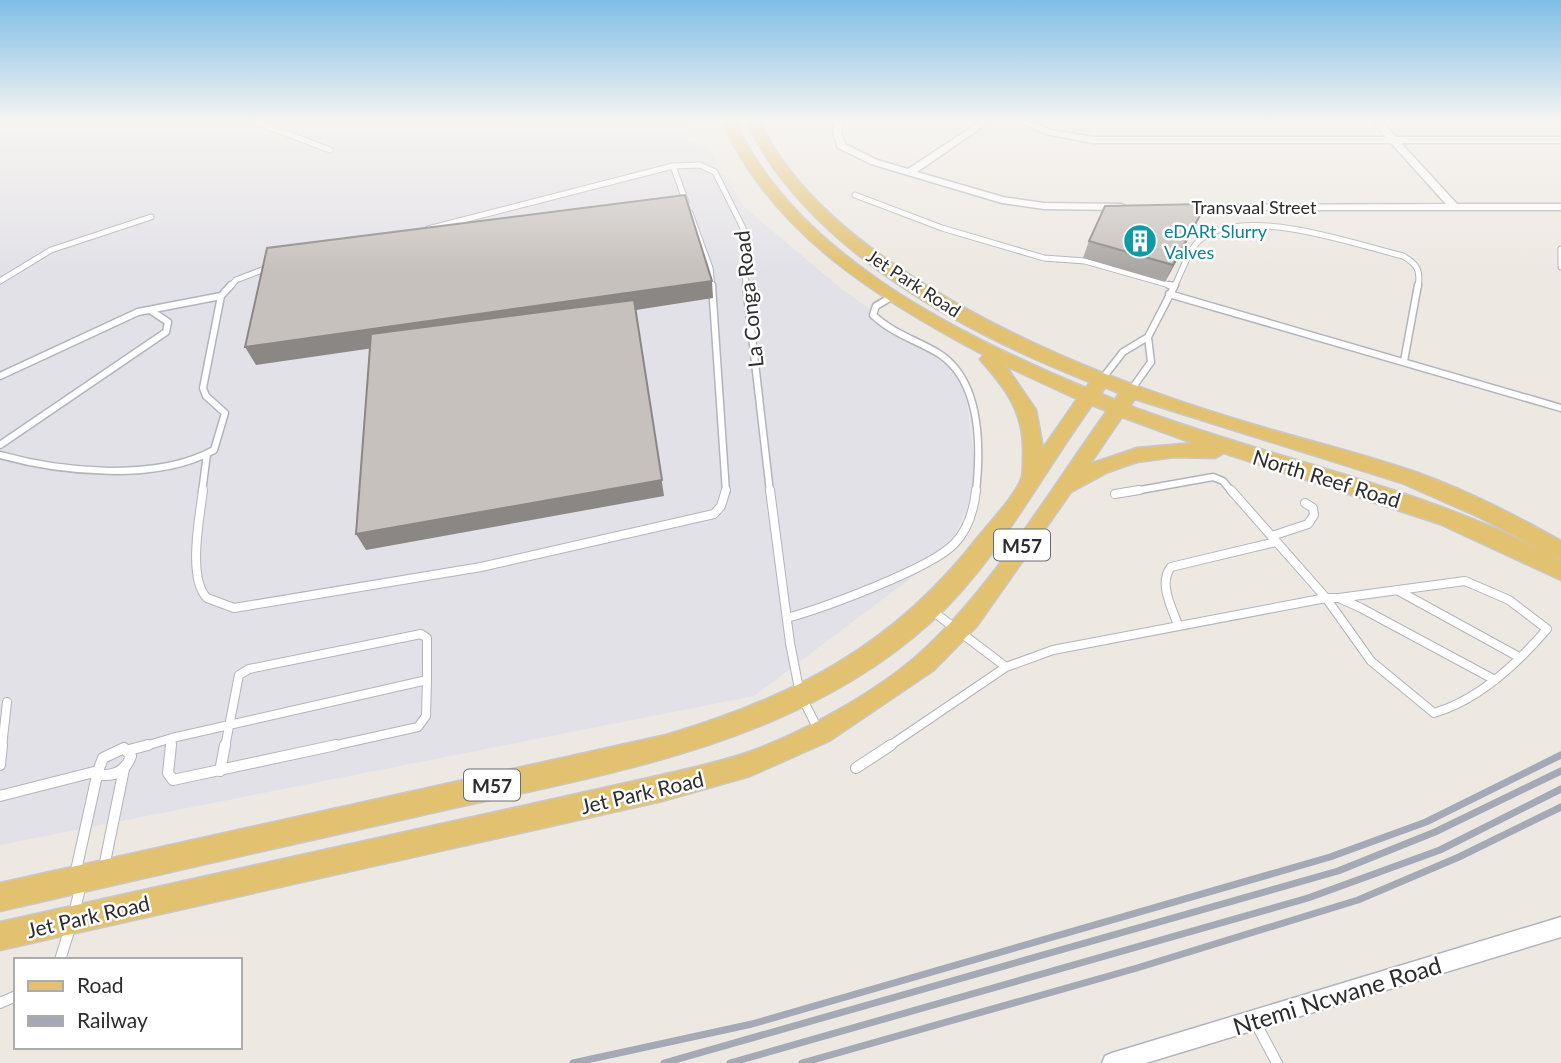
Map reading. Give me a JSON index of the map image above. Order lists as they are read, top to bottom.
{
  "streets": {
    "main road": ["Jet Park Road", "North Reef Road", "M57"],
    "street": ["Transvaal Street", "Ntemi Ncwane Road"],
    "lane": ["La Conga Road"]
  },
  "crossings": [
    ["Jet Park Road", "La Conga Road"],
    ["Jet Park Road", "North Reef Road"]
  ],
  "places": {
    "building": ["eDARt Slurry Valves"]
  },
  "legend": ["Road", "Railway"]
}
